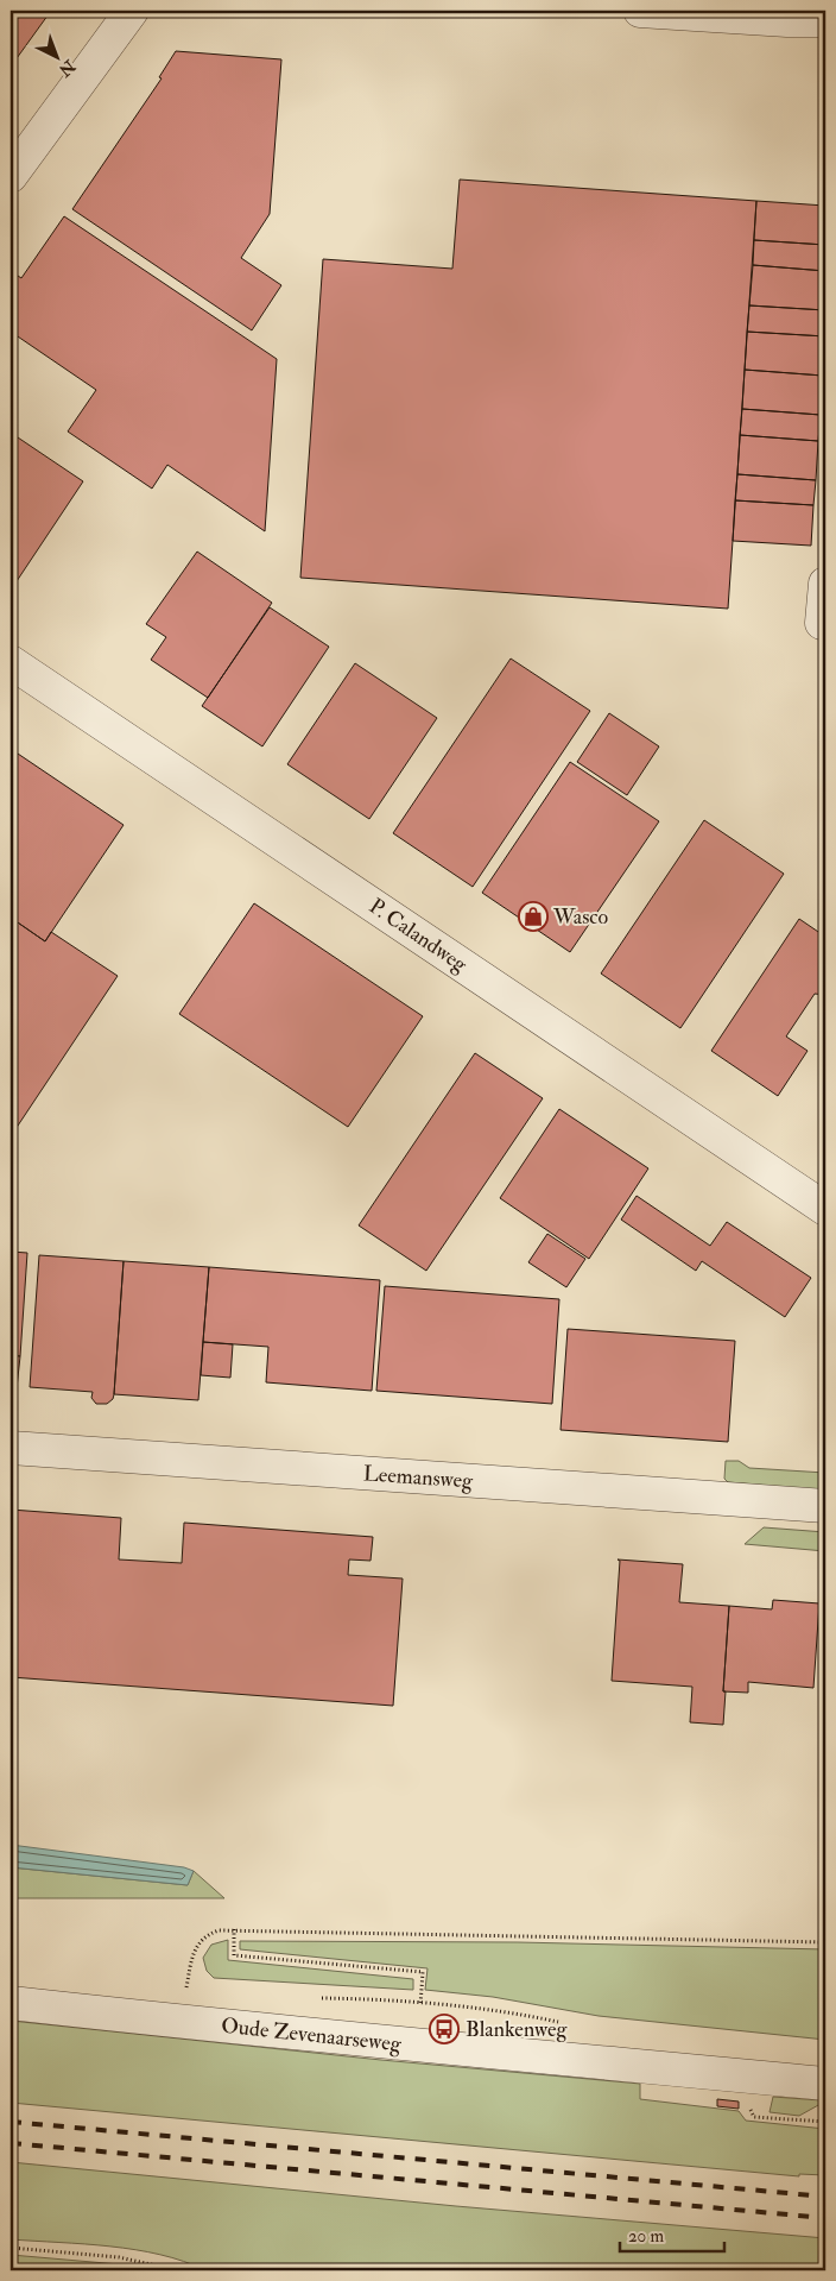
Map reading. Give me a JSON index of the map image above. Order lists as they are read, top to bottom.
{
  "streets": {
    "street": ["P. Calandweg", "Leemansweg", "Oude Zevenaarseweg"]
  },
  "places": {
    "shop": ["Wasco"],
    "bus stop": ["Blankenweg"]
  },
  "scale_bar": "20 m",
  "north": "bottom right"
}
